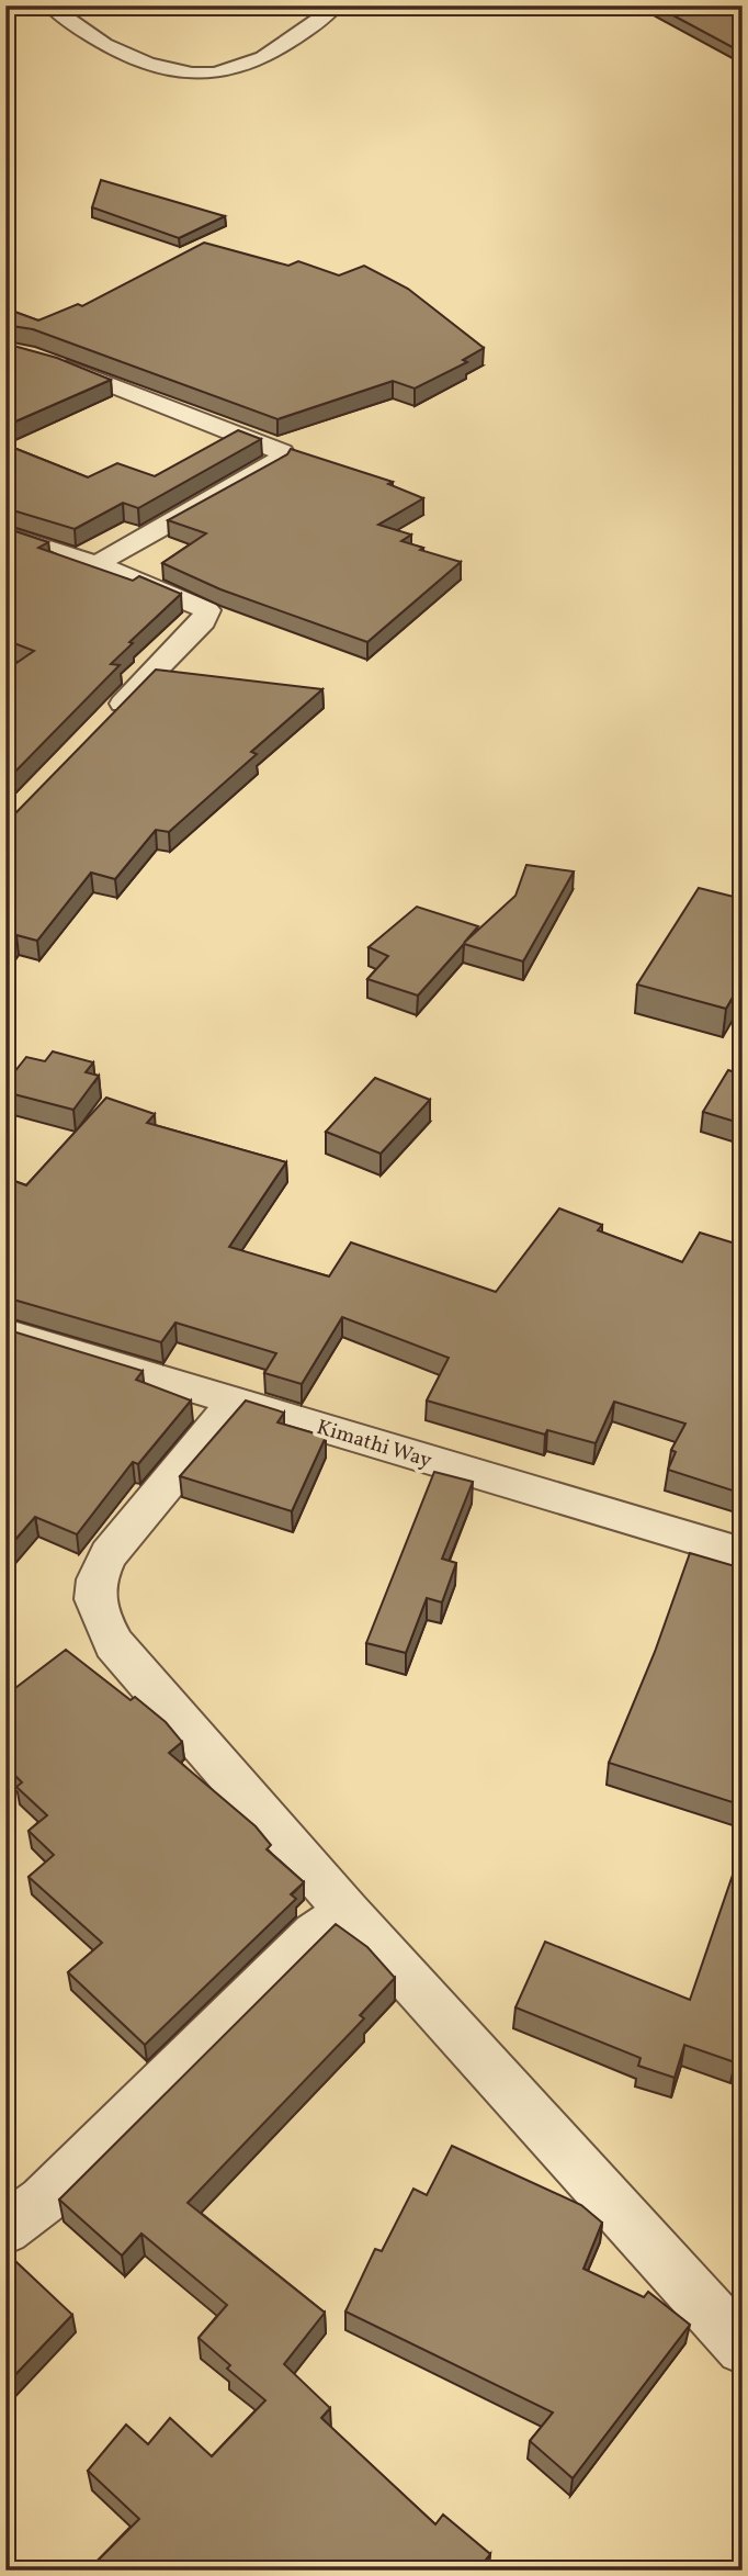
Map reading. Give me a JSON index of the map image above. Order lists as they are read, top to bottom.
{
  "streets": {
    "street": ["Kimathi Way"]
  }
}
